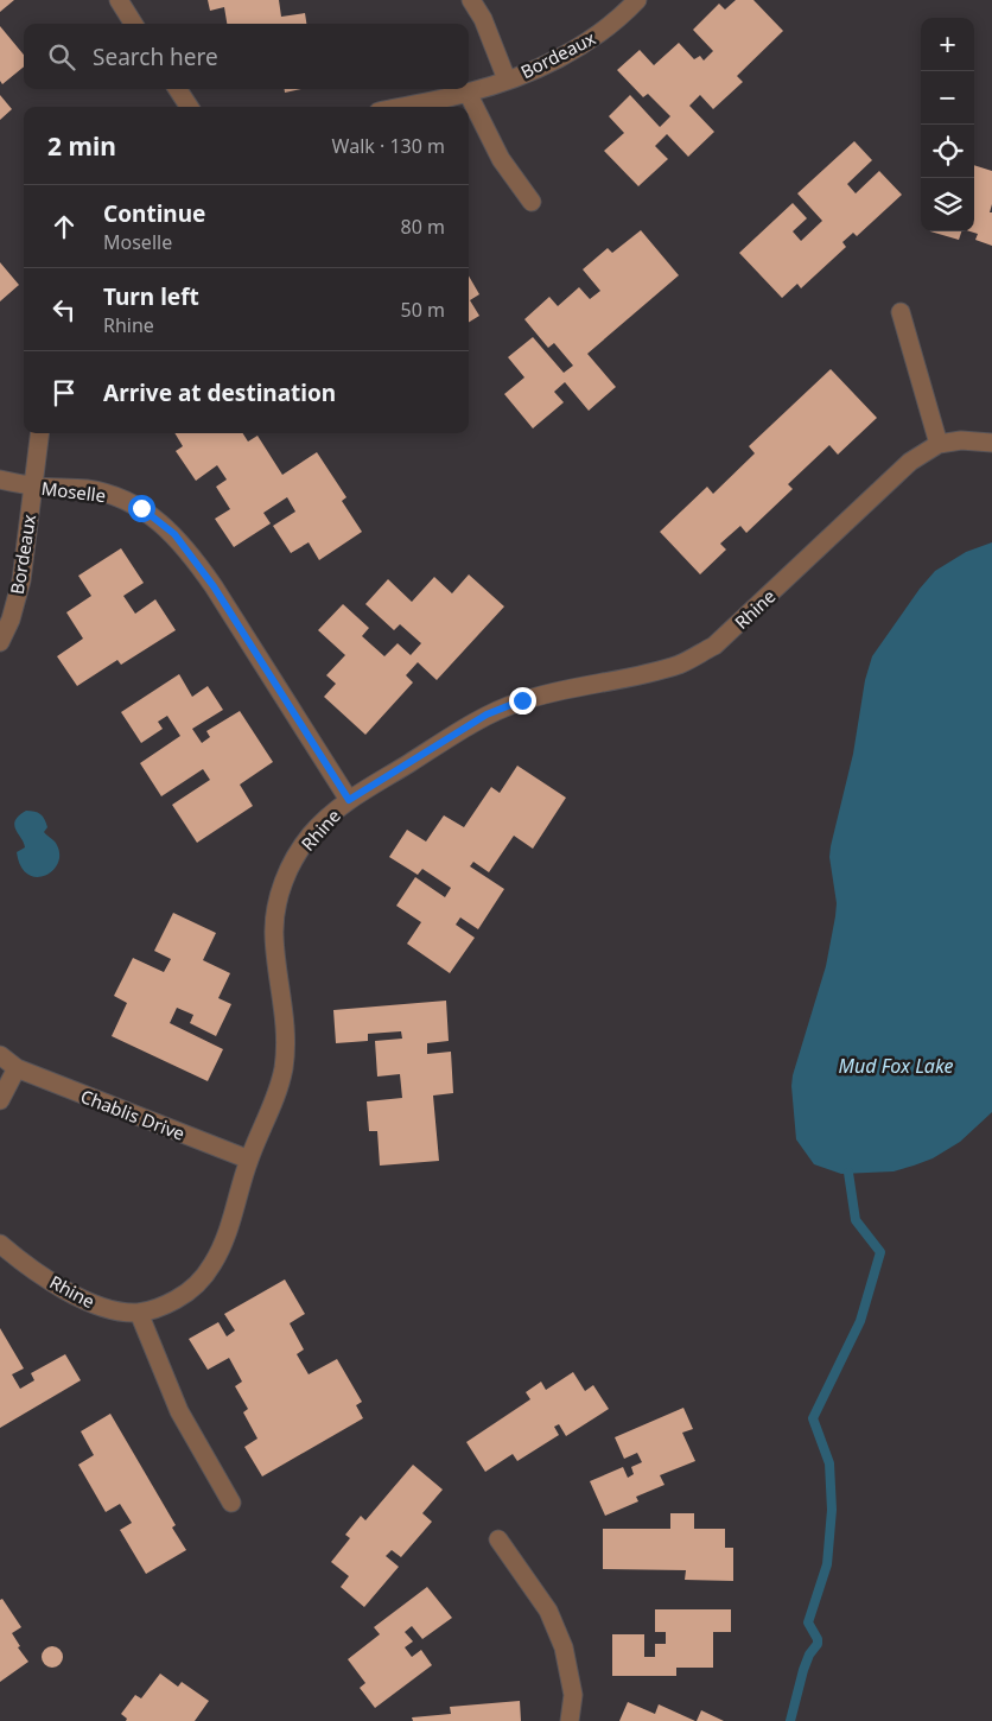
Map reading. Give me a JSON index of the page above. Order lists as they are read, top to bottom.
{
  "streets": {
    "street": [
      "Bordeaux",
      "Moselle",
      "Rhine",
      "Chablis Drive"
    ]
  },
  "crossings": [
    ["Bordeaux", "Moselle"],
    ["Moselle", "Rhine"],
    ["Rhine", "Chablis Drive"]
  ],
  "water": ["Mud Fox Lake"],
  "page": {
    "map_buttons": ["+", "−"],
    "search": "Search here",
    "heading": ["2 min", "Walk · 130 m"],
    "list": [
      ["Continue", "Moselle", "80 m"],
      ["Turn left", "Rhine", "50 m"],
      "Arrive at destination"
    ]
  }
}
